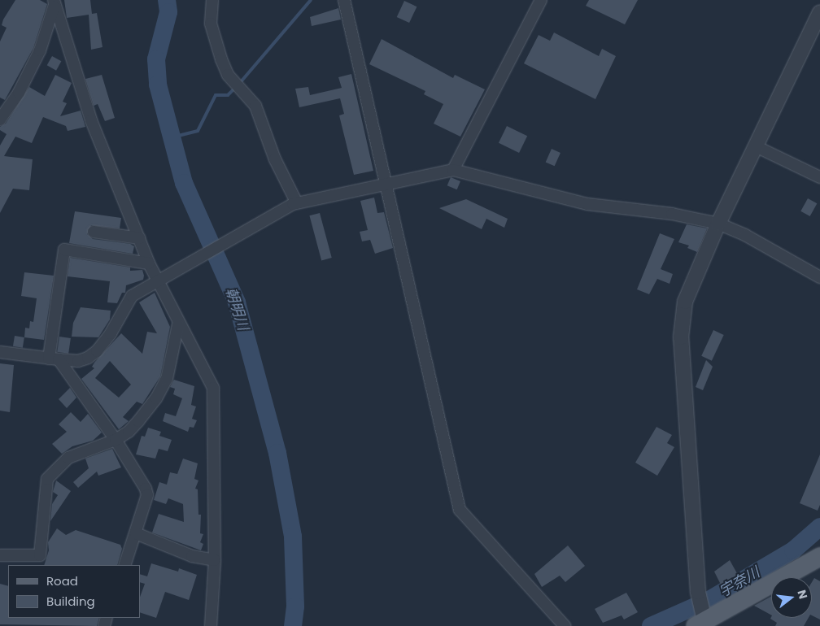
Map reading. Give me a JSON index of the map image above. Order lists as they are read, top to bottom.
{
  "water": ["朝明川", "宇奈川"],
  "legend": ["Road", "Building"],
  "north": "right"
}
